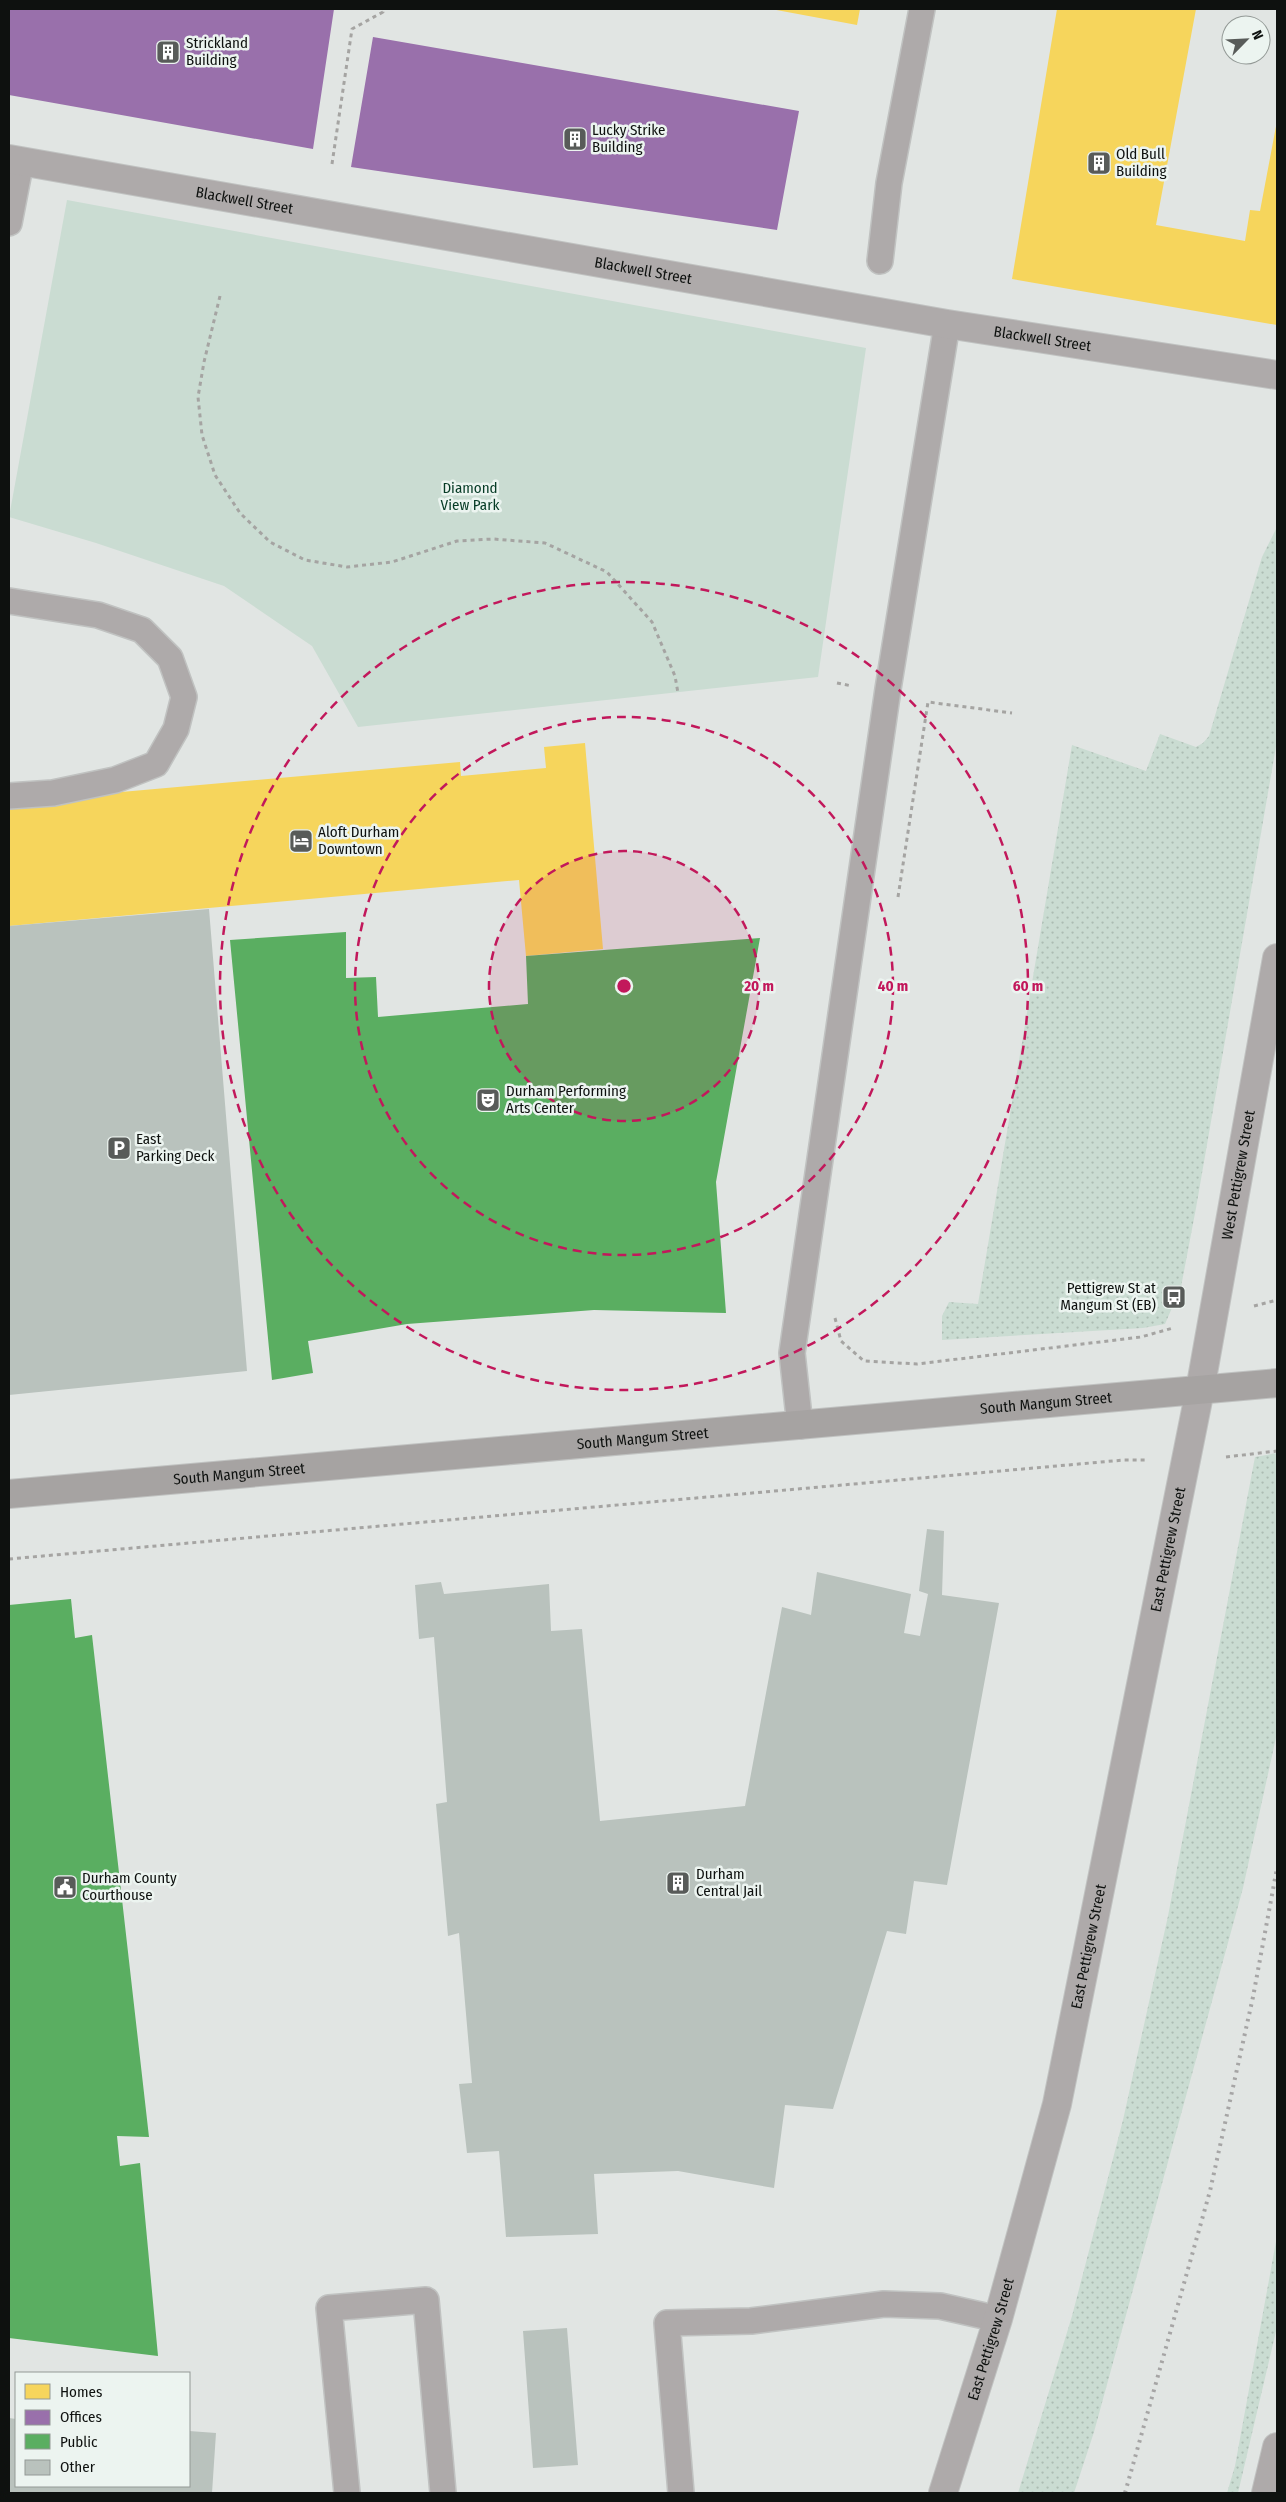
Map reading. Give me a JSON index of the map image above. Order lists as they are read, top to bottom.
{
  "streets": {
    "main road": ["South Mangum Street"],
    "street": ["Blackwell Street", "West Pettigrew Street", "East Pettigrew Street"]
  },
  "crossings": [
    ["West Pettigrew Street", "South Mangum Street"],
    ["West Pettigrew Street", "East Pettigrew Street"],
    ["South Mangum Street", "East Pettigrew Street"]
  ],
  "parks": ["Diamond View Park"],
  "places": {
    "building": [
      "Strickland Building",
      "Lucky Strike Building",
      "Old Bull Building",
      "Durham Central Jail"
    ],
    "hotel": ["Aloft Durham Downtown"],
    "theatre": ["Durham Performing Arts Center"],
    "parking": ["East Parking Deck"],
    "bus stop": ["Pettigrew St at Mangum St (EB)"],
    "public building": ["Durham County Courthouse"]
  },
  "legend": [
    "Homes",
    "Offices",
    "Public",
    "Other"
  ],
  "north": "top right",
  "rings": ["20 m", "40 m", "60 m"]
}
